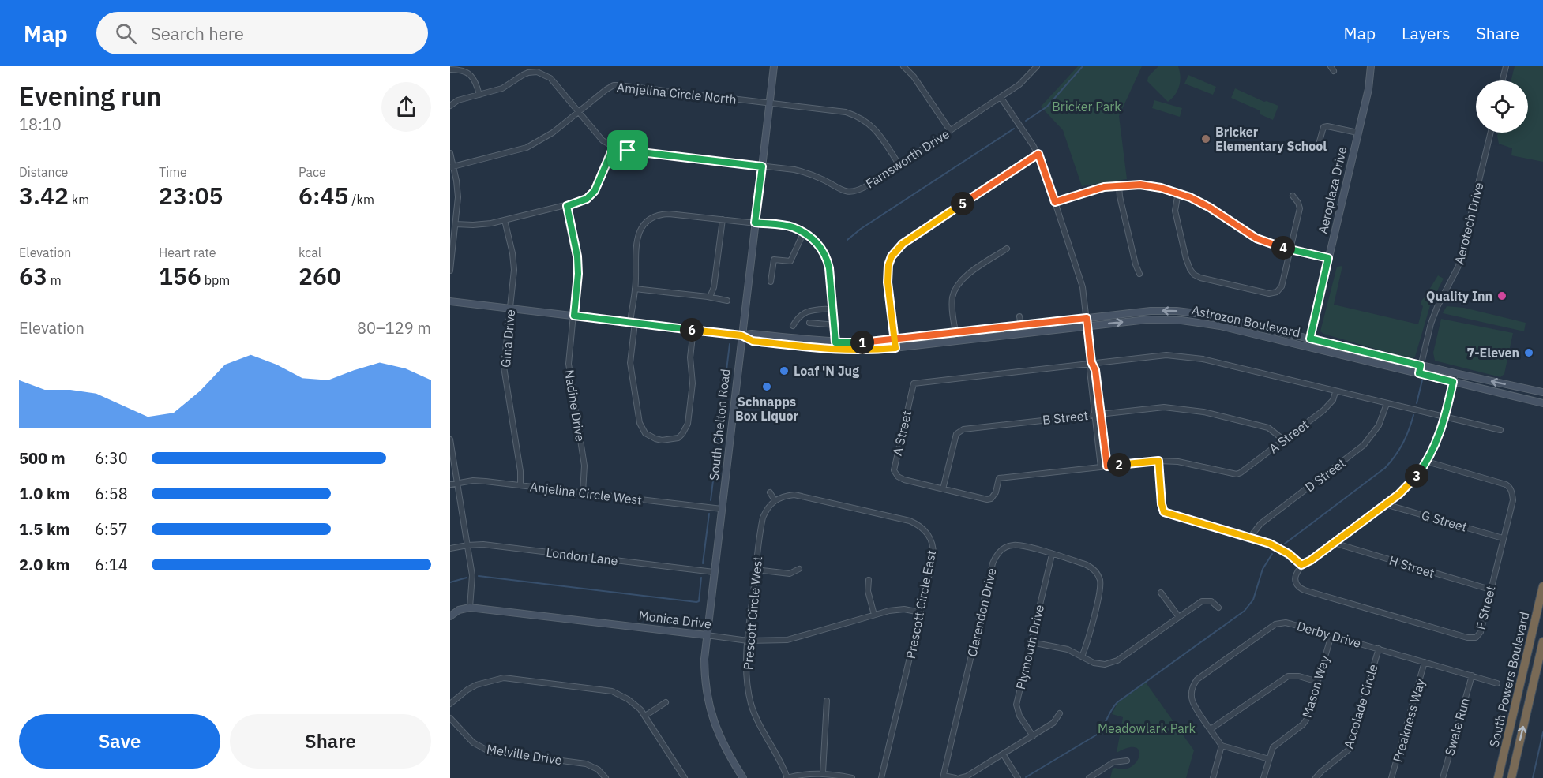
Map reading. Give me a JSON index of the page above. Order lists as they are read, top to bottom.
{
  "streets": {
    "highway": ["South Powers Boulevard"],
    "main road": [
      "Aeroplaza Drive",
      "Astrozon Boulevard",
      "South Chelton Road",
      "Monica Drive"
    ],
    "street": [
      "Amjelina Circle North",
      "Farnsworth Drive",
      "Aerotech Drive",
      "Gina Drive",
      "Nadine Drive",
      "B Street",
      "A Street",
      "D Street",
      "Anjelina Circle West",
      "G Street",
      "London Lane",
      "H Street",
      "Prescott Circle East",
      "F Street",
      "Clarendon Drive",
      "Prescott Circle West",
      "Derby Drive",
      "Plymouth Drive",
      "Mason Way",
      "Accolade Circle",
      "Preakness Way",
      "Swale Run",
      "Melville Drive"
    ]
  },
  "crossings": [
    ["Amjelina Circle North", "Farnsworth Drive"],
    ["Amjelina Circle North", "South Chelton Road"],
    ["Farnsworth Drive", "South Chelton Road"],
    ["Aeroplaza Drive", "Astrozon Boulevard"],
    ["Aerotech Drive", "Astrozon Boulevard"],
    ["Astrozon Boulevard", "Gina Drive"],
    ["Astrozon Boulevard", "Nadine Drive"],
    ["Astrozon Boulevard", "South Chelton Road"],
    ["Gina Drive", "Anjelina Circle West"],
    ["Nadine Drive", "Anjelina Circle West"],
    ["B Street", "A Street"],
    ["South Chelton Road", "Anjelina Circle West"],
    ["South Chelton Road", "London Lane"],
    ["South Chelton Road", "Monica Drive"],
    ["A Street", "D Street"],
    ["G Street", "F Street"],
    ["H Street", "F Street"],
    ["Prescott Circle East", "Prescott Circle West"],
    ["Prescott Circle East", "Monica Drive"],
    ["Prescott Circle West", "Monica Drive"],
    ["Derby Drive", "Mason Way"],
    ["Derby Drive", "Accolade Circle"],
    ["Derby Drive", "Preakness Way"],
    ["Derby Drive", "Swale Run"]
  ],
  "parks": ["Bricker Park", "Meadowlark Park"],
  "places": [
    "Bricker Elementary School",
    "Quality Inn",
    "7-Eleven",
    "Loaf 'N Jug",
    "Schnapps Box Liquor"
  ],
  "page": {
    "header": "Map",
    "search": "Search here",
    "nav": ["Map", "Layers", "Share"],
    "heading": ["Evening run", "18:10"],
    "stats": [
      ["Distance", "3.42 km"],
      ["Time", "23:05"],
      ["Pace", "6:45 /km"],
      ["Elevation", "63 m"],
      ["Heart rate", "156 bpm"],
      ["kcal", "260"]
    ],
    "pins": [
      "5",
      "4",
      "6",
      "1",
      "2",
      "3"
    ],
    "chart": ["Elevation", "80–129 m"],
    "list": [
      {
        "name": "500 m",
        "note": "6:30"
      },
      {
        "name": "1.0 km",
        "note": "6:58"
      },
      {
        "name": "1.5 km",
        "note": "6:57"
      },
      {
        "name": "2.0 km",
        "note": "6:14"
      }
    ],
    "buttons": ["Save", "Share"]
  }
}
